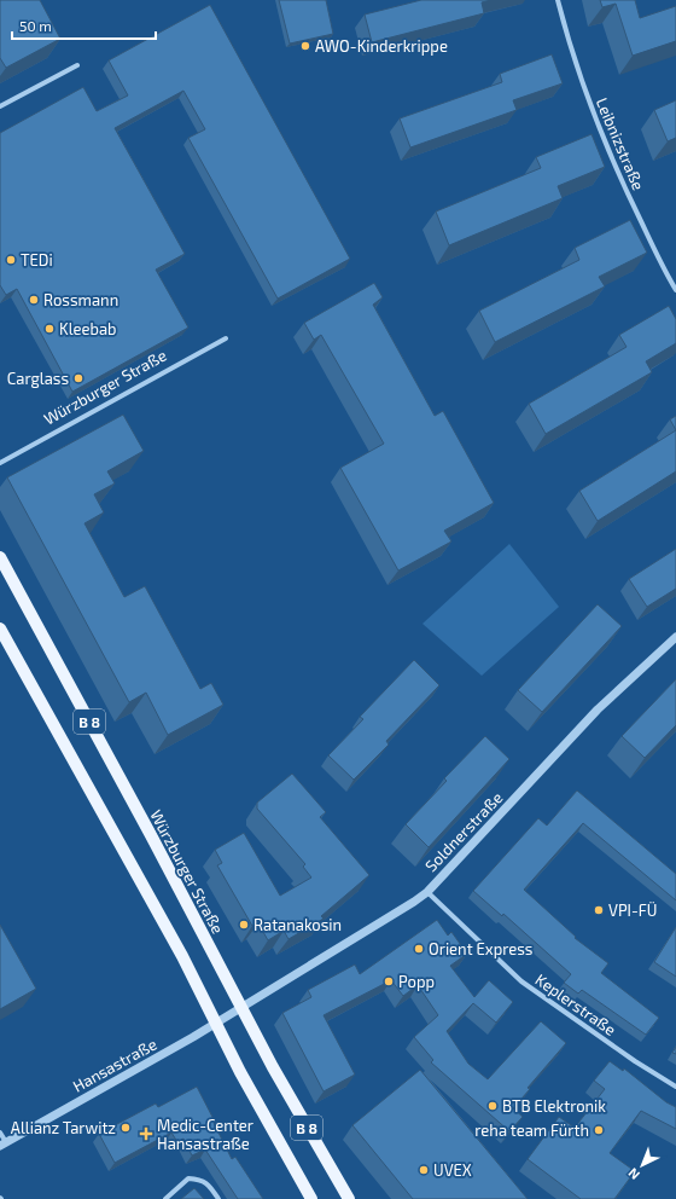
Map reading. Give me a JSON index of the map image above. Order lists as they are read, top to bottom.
{
  "streets": {
    "main road": ["Würzburger Straße", "B 8"],
    "street": [
      "Leibnizstraße",
      "Soldnerstraße",
      "Keplerstraße",
      "Hansastraße"
    ]
  },
  "crossings": [
    ["Würzburger Straße", "Soldnerstraße"],
    ["Würzburger Straße", "Hansastraße"],
    ["B 8", "Hansastraße"],
    ["Soldnerstraße", "Keplerstraße"],
    ["Soldnerstraße", "Hansastraße"]
  ],
  "places": {
    "other": [
      "AWO-Kinderkrippe",
      "TEDi",
      "Rossmann",
      "Kleebab",
      "Carglass",
      "VPI-FÜ",
      "Ratanakosin",
      "Orient Express",
      "Popp",
      "BTB Elektronik",
      "Allianz Tarwitz",
      "reha team Fürth",
      "UVEX"
    ],
    "health": ["Medic-Center Hansastraße"]
  },
  "scale_bar": "50 m",
  "north": "bottom left"
}
